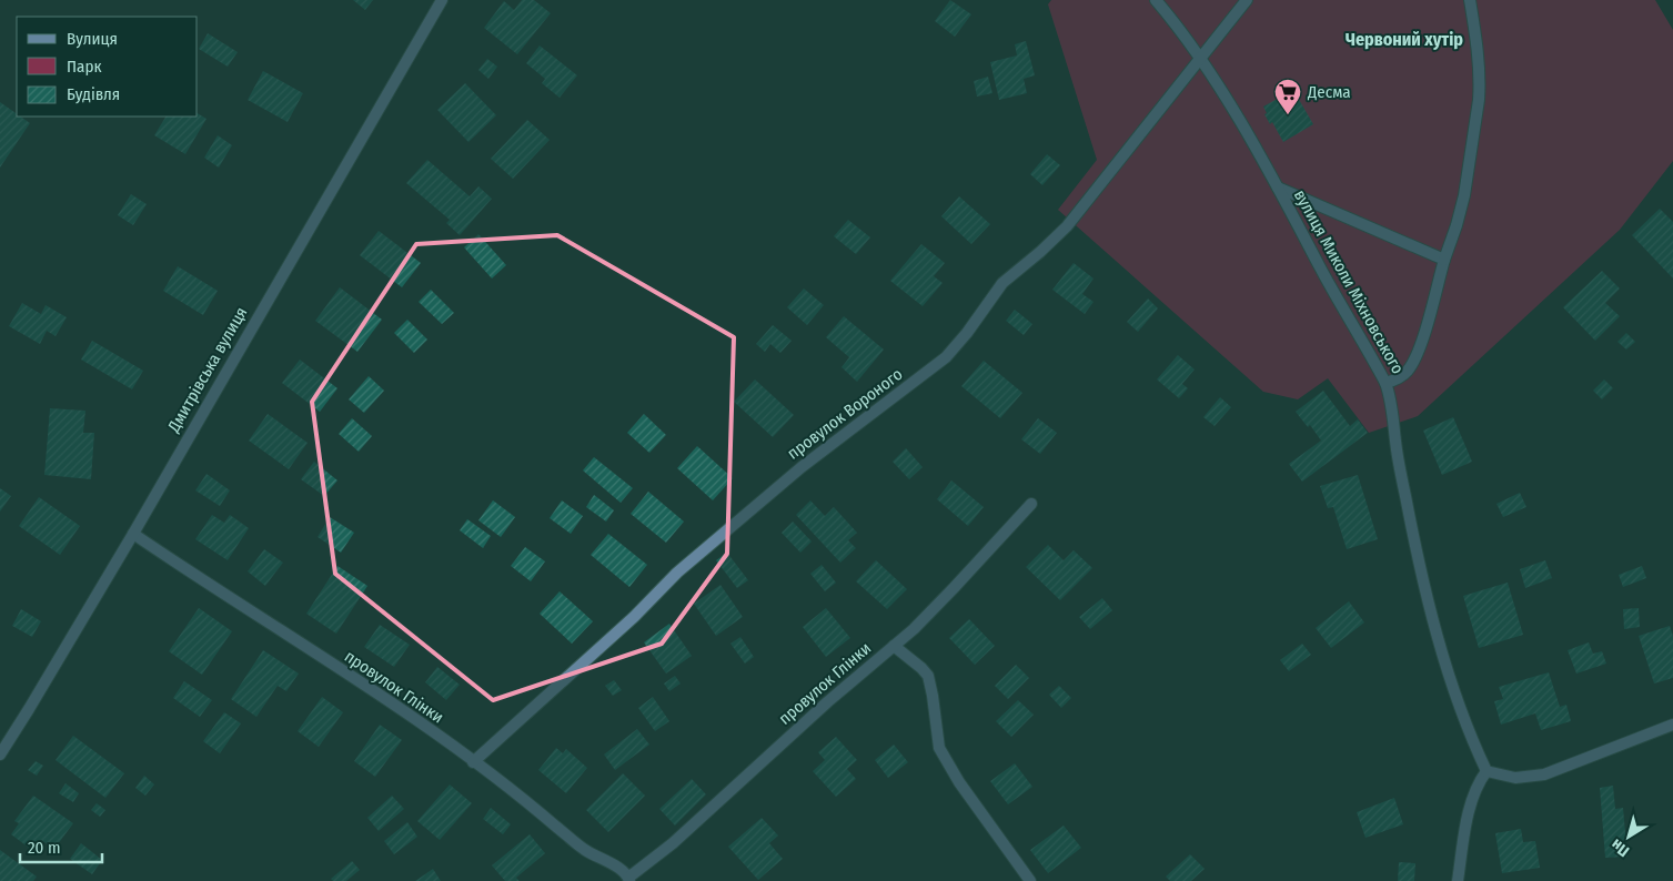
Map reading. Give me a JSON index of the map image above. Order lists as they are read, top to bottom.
{
  "streets": {
    "street": [
      "вулиця Миколи Міхновського",
      "Дмитрівська вулиця",
      "провулок Вороного",
      "провулок Глінки"
    ]
  },
  "crossings": [
    ["вулиця Миколи Міхновського", "провулок Вороного"],
    ["Дмитрівська вулиця", "провулок Глінки"],
    ["провулок Вороного", "провулок Глінки"]
  ],
  "districts": ["Червоний хутір"],
  "places": {
    "supermarket": ["Десма"]
  },
  "legend": ["Вулиця", "Парк", "Будівля"],
  "scale_bar": "20 m",
  "north": "bottom left"
}
